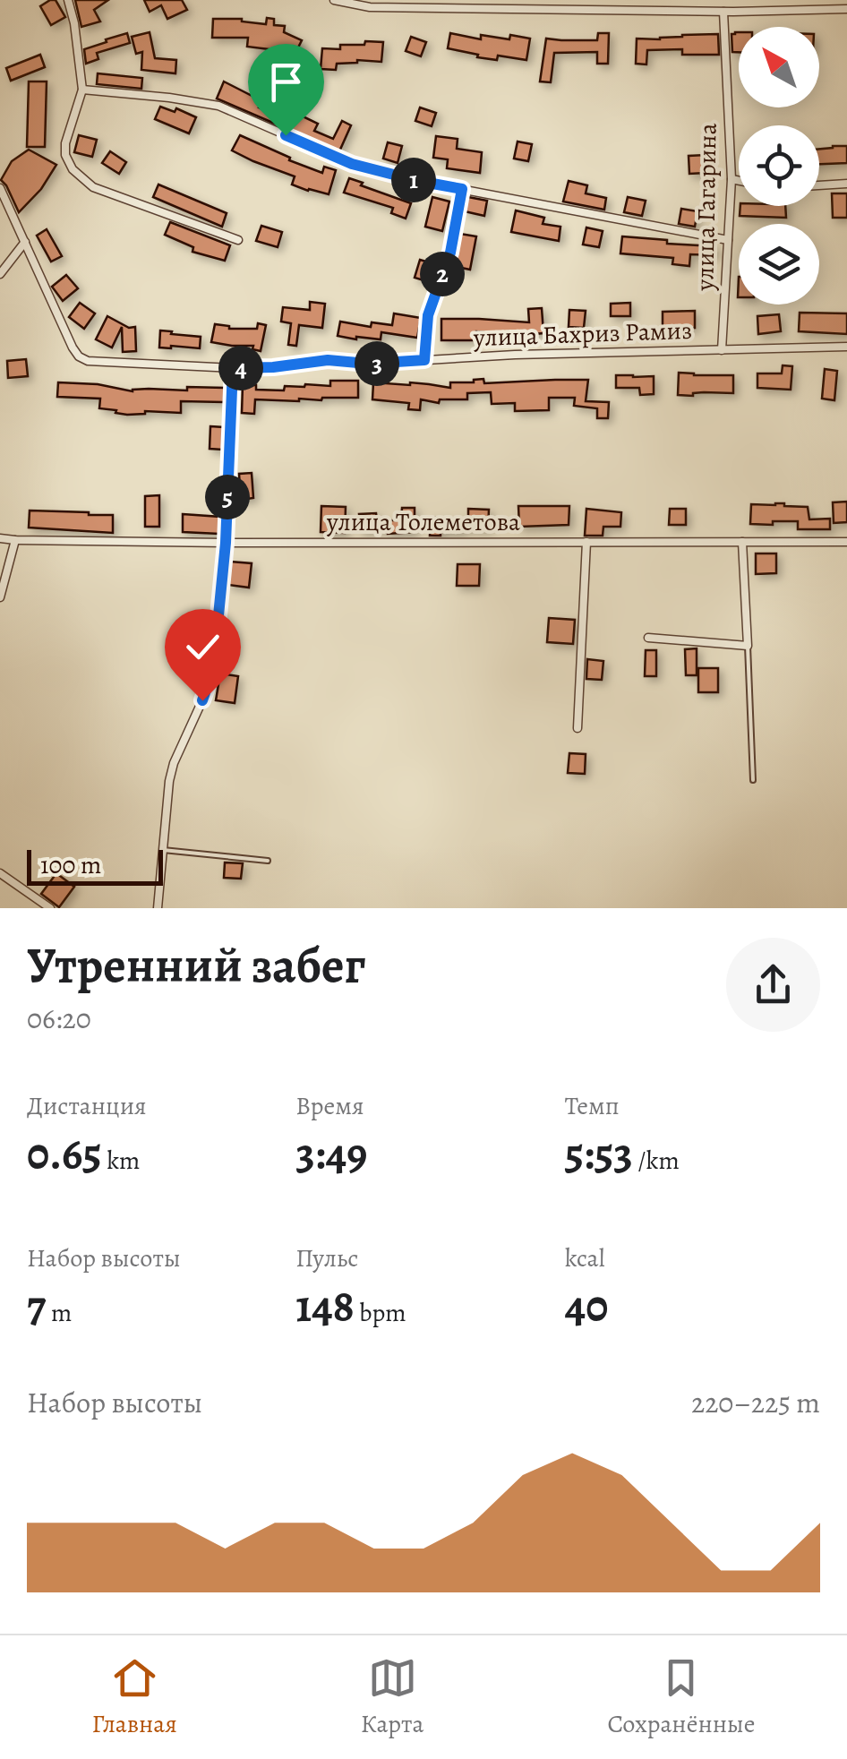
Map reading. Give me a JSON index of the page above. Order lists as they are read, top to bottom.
{
  "streets": {
    "street": ["улица Гагарина", "улица Бахриз Рамиз", "улица Толеметова"]
  },
  "crossings": [
    ["улица Гагарина", "улица Бахриз Рамиз"]
  ],
  "scale_bar": "100 m",
  "north": "top left",
  "page": {
    "pins": [
      "1",
      "2",
      "3",
      "4",
      "5"
    ],
    "scale": "100 m",
    "heading": ["Утренний забег", "06:20"],
    "stats": [
      ["Дистанция", "0.65 km"],
      ["Время", "3:49"],
      ["Темп", "5:53 /km"],
      ["Набор высоты", "7 m"],
      ["Пульс", "148 bpm"],
      ["kcal", "40"]
    ],
    "chart": ["Набор высоты", "220–225 m"],
    "tabs": ["Главная", "Карта", "Сохранённые"]
  }
}
